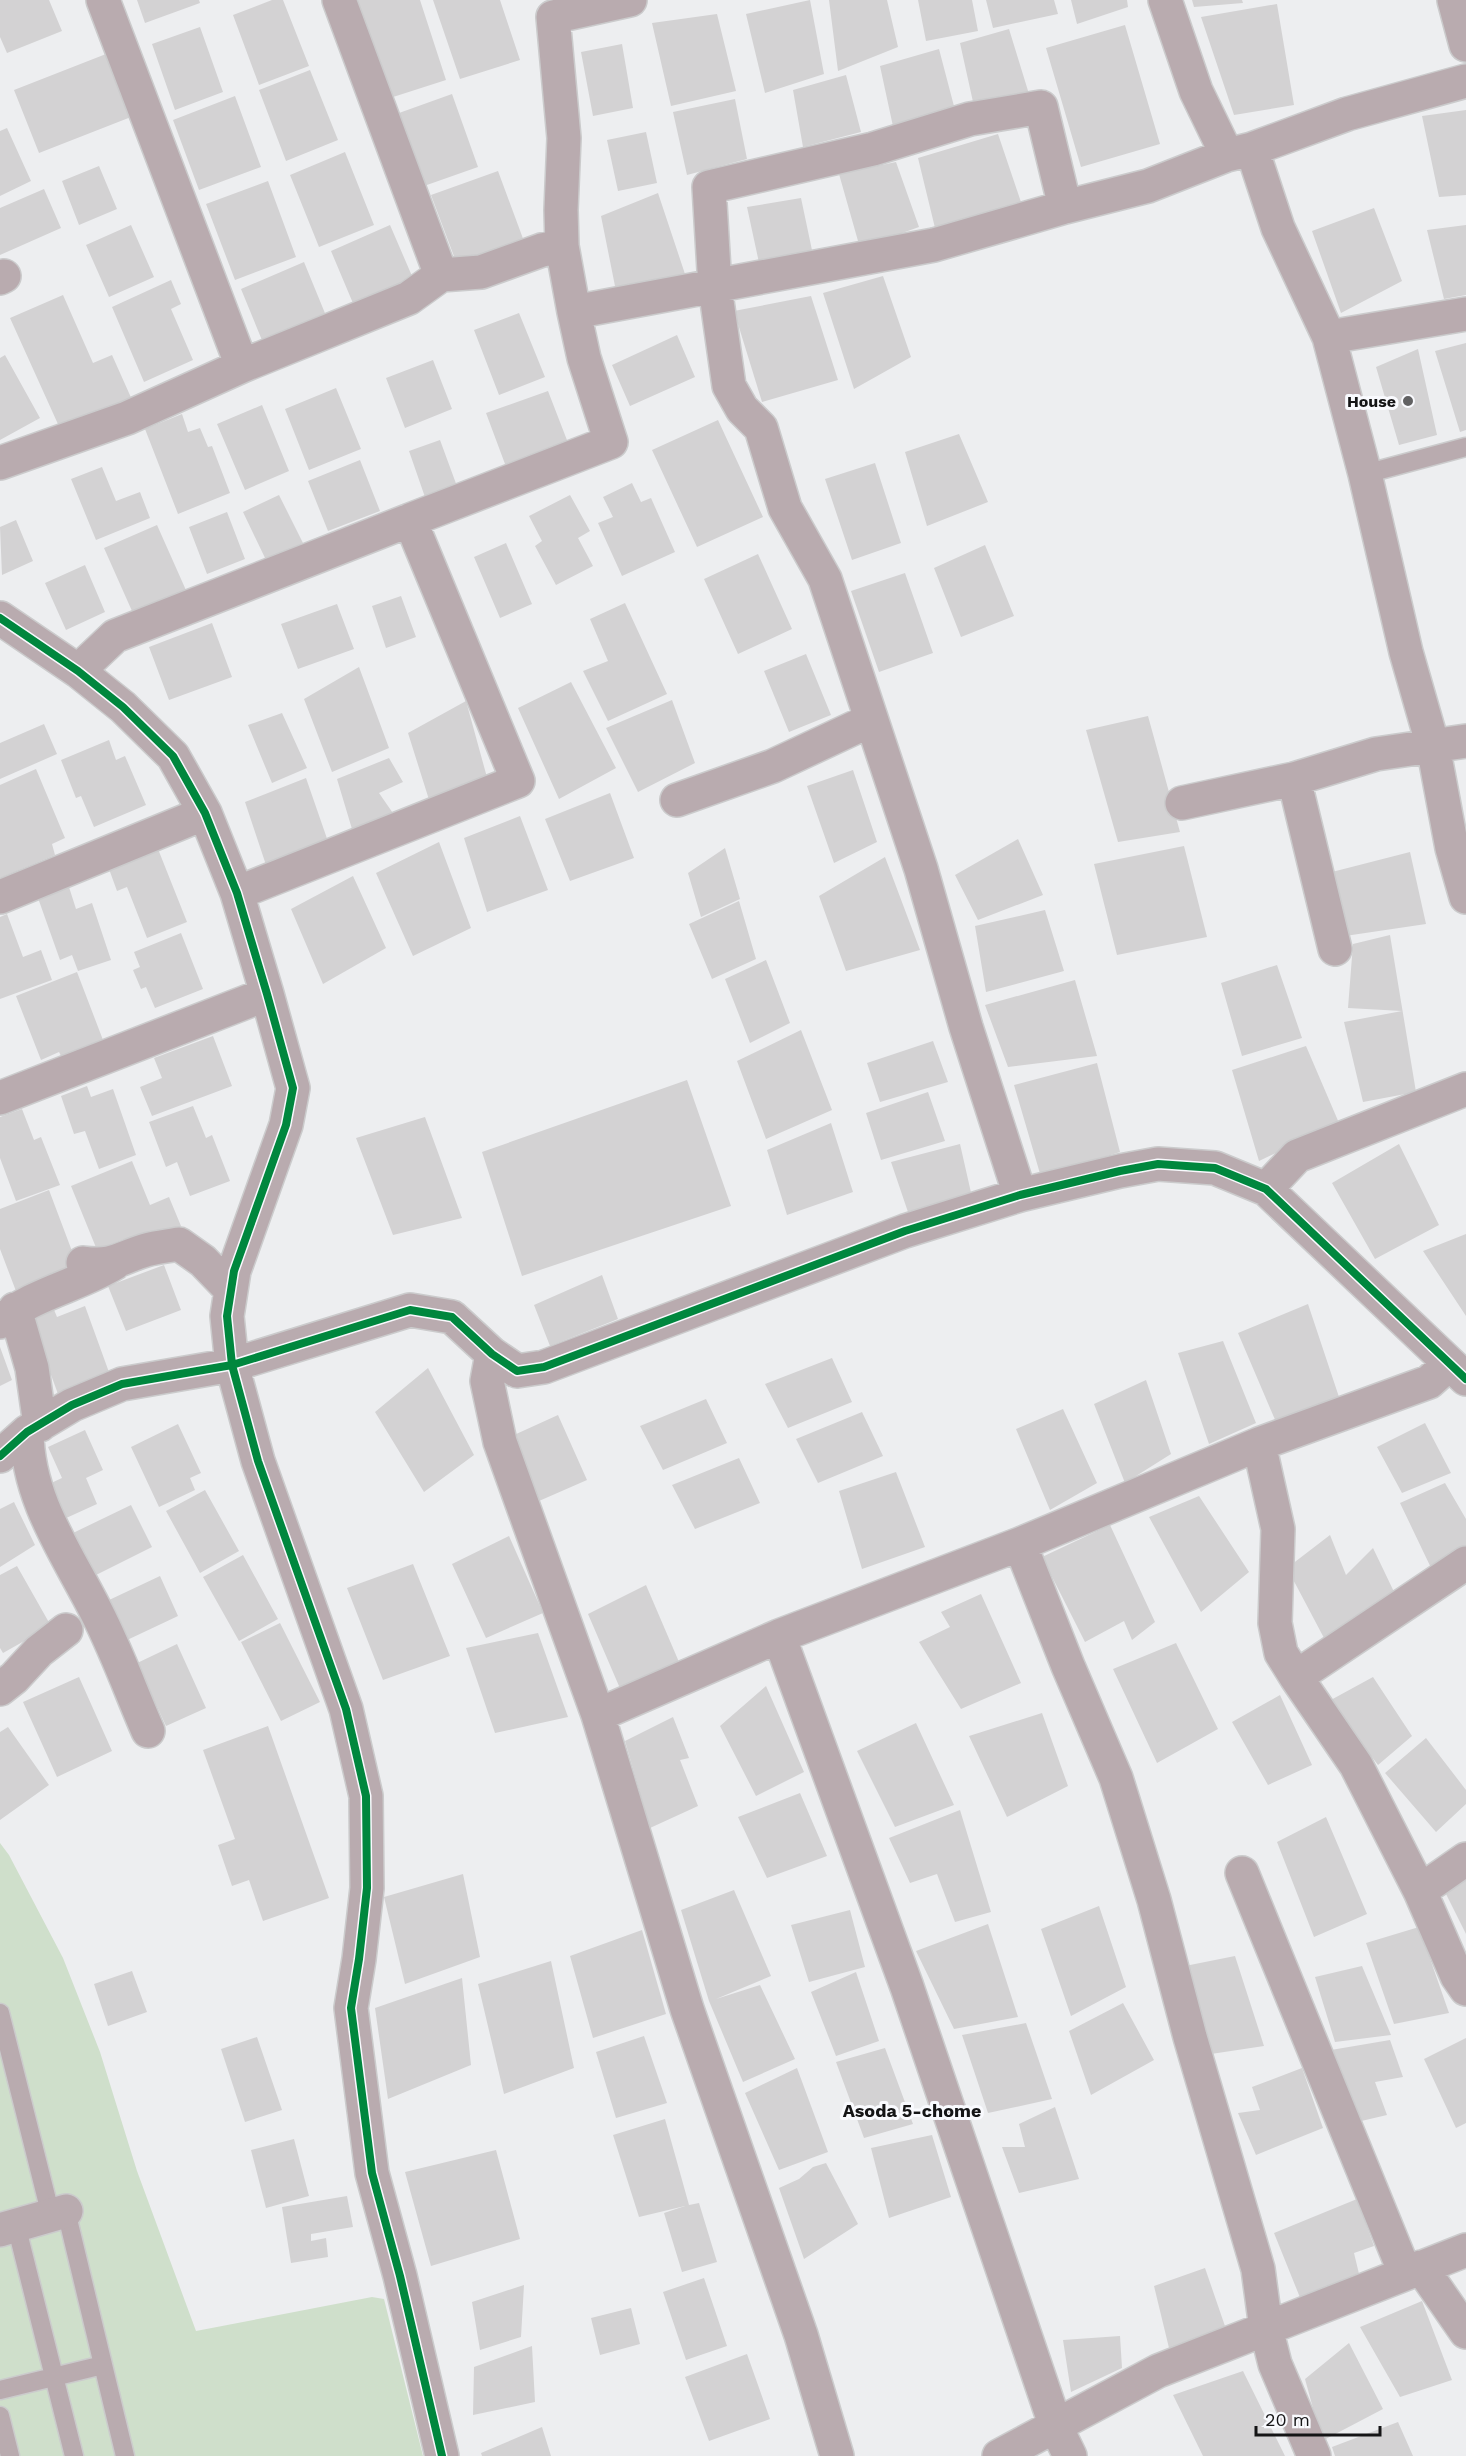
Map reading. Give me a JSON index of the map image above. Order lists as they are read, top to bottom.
{
  "districts": ["Asoda 5-chome"],
  "places": ["House"],
  "scale_bar": "20 m"
}
